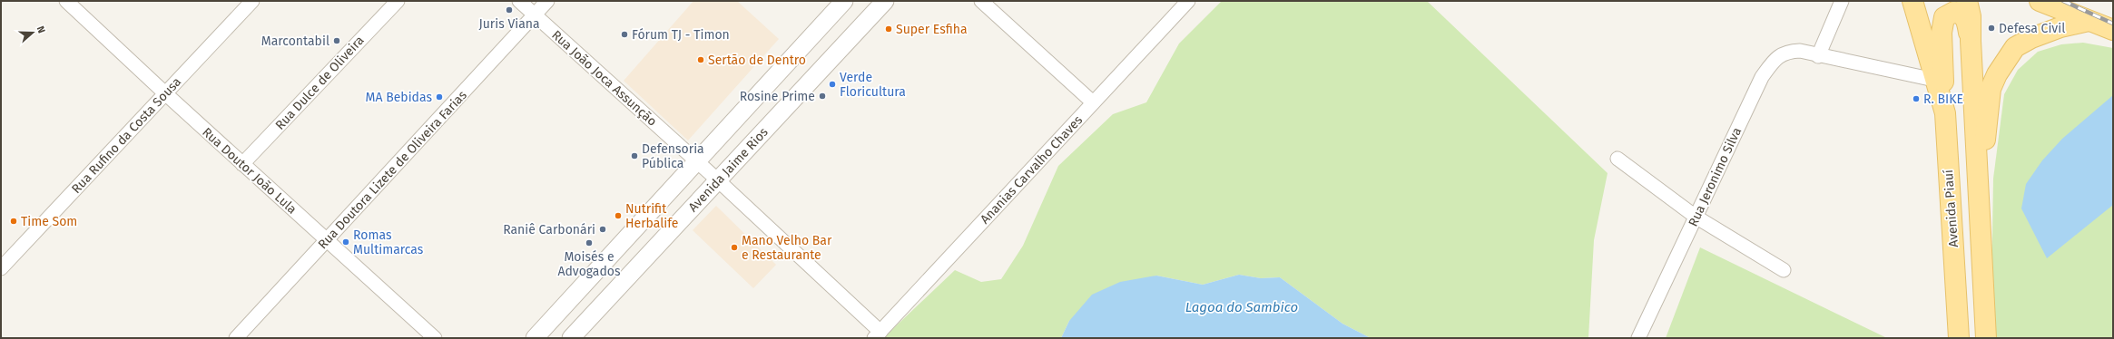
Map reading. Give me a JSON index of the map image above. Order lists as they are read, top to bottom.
{
  "streets": {
    "main road": ["Avenida Piauí"],
    "street": [
      "Rua João Joca Assunção",
      "Rua Dulce de Oliveira",
      "Rua Rufino da Costa Sousa",
      "Rua Doutora Lizete de Oliveira Farias",
      "Avenida Jaime Rios",
      "Ananias Carvalho Chaves",
      "Rua Doutor João Lula",
      "Rua Jeronimo Silva"
    ]
  },
  "crossings": [
    ["Rua João Joca Assunção", "Rua Doutora Lizete de Oliveira Farias"],
    ["Rua João Joca Assunção", "Avenida Jaime Rios"],
    ["Rua João Joca Assunção", "Ananias Carvalho Chaves"],
    ["Rua Dulce de Oliveira", "Rua Doutor João Lula"],
    ["Rua Rufino da Costa Sousa", "Rua Doutor João Lula"],
    ["Rua Doutora Lizete de Oliveira Farias", "Rua Doutor João Lula"],
    ["Rua Jeronimo Silva", "Avenida Piauí"]
  ],
  "water": ["Lagoa do Sambico"],
  "places": [
    "Juris Viana",
    "Defesa Civil",
    "Super Esfiha",
    "Fórum TJ - Timon",
    "Marcontabil",
    "Sertão de Dentro",
    "Verde Floricultura",
    "Rosine Prime",
    "MA Bebidas",
    "R. BIKE",
    "Defensoria Pública",
    "Nutrifit Herbalife",
    "Time Som",
    "Raniê Carbonári",
    "Romas Multimarcas",
    "Moisés e Advogados",
    "Mano Velho Bar e Restaurante"
  ],
  "north": "right"
}
